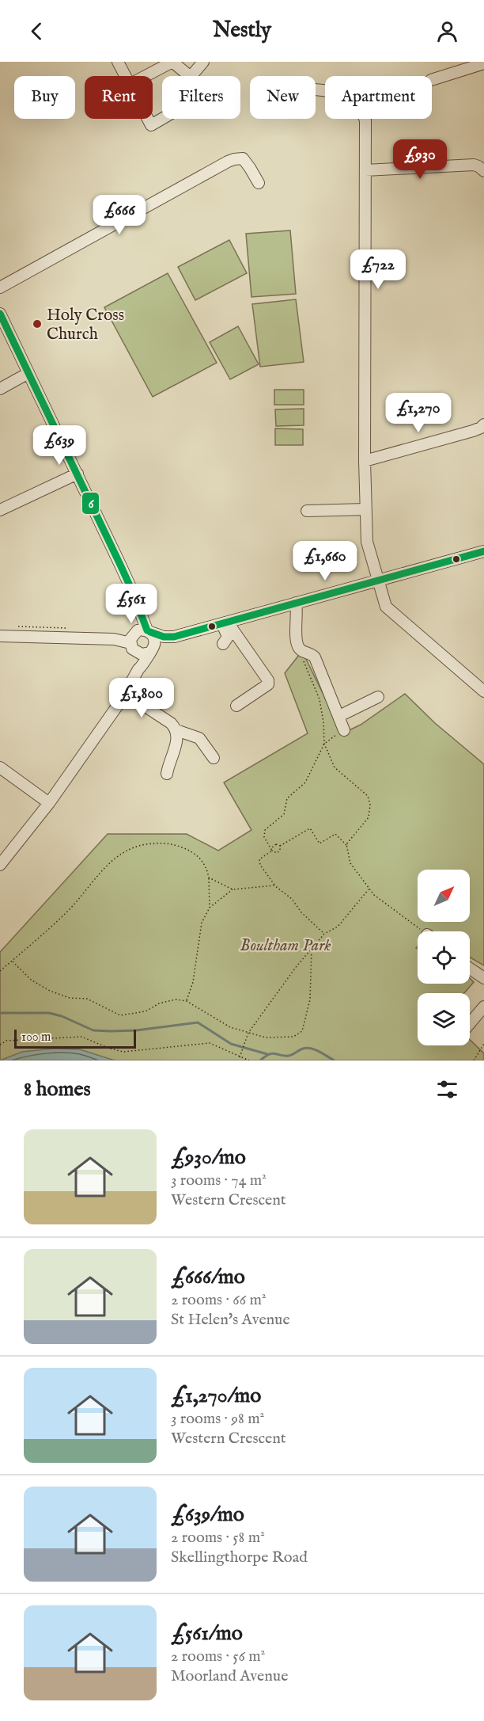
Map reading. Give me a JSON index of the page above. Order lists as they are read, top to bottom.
{
  "parks": ["Boultham Park"],
  "places": ["Holy Cross Church"],
  "lines": ["transit line 6"],
  "scale_bar": "100 m",
  "north": "top right",
  "page": {
    "header": "Nestly",
    "chip": [
      "Buy",
      "Rent",
      "Filters",
      "New",
      "Apartment"
    ],
    "price": [
      "£930",
      "£666",
      "£722",
      "£1,270",
      "£639",
      "£1,660",
      "£561",
      "£1,800"
    ],
    "scale": "100 m",
    "heading": "8 homes",
    "list": [
      {
        "name": "£930/mo",
        "note": "3 rooms · 74 m² · Western Crescent"
      },
      {
        "name": "£666/mo",
        "note": "2 rooms · 66 m² · St Helen's Avenue"
      },
      {
        "name": "£1,270/mo",
        "note": "3 rooms · 98 m² · Western Crescent"
      },
      {
        "name": "£639/mo",
        "note": "2 rooms · 58 m² · Skellingthorpe Road"
      },
      {
        "name": "£561/mo",
        "note": "2 rooms · 56 m² · Moorland Avenue"
      }
    ]
  }
}
